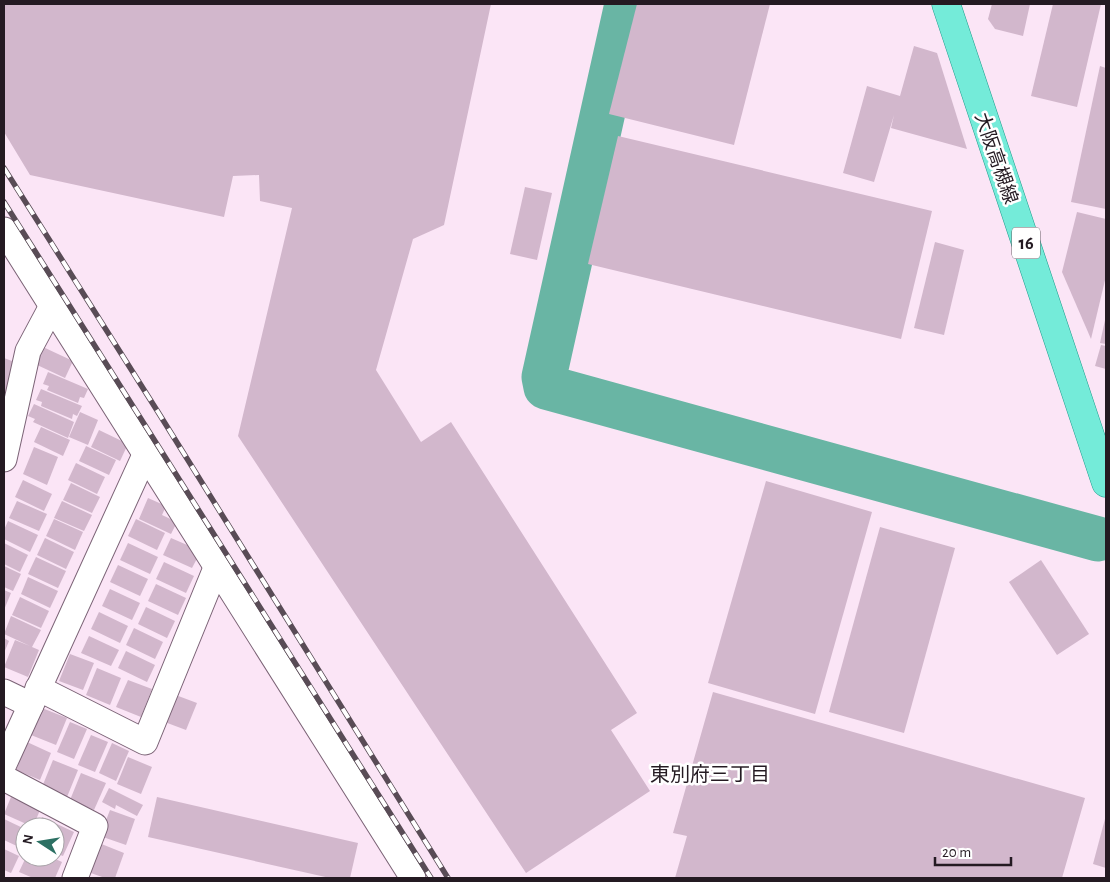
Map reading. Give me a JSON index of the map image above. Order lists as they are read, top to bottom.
{
  "streets": {
    "main road": ["大阪高槻線", "16"]
  },
  "districts": ["東別府三丁目"],
  "scale_bar": "20 m",
  "north": "left"
}
